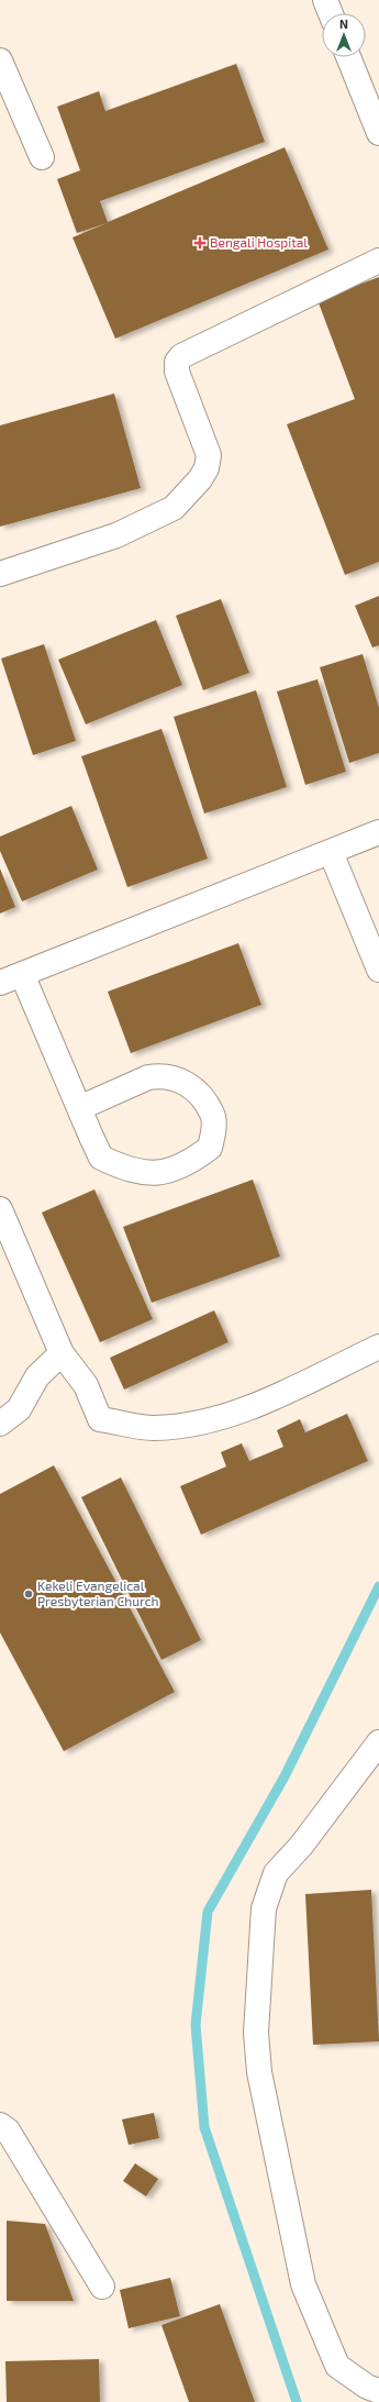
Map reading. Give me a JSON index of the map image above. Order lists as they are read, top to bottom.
{
  "places": {
    "health": ["Bengali Hospital"],
    "other": ["Kekeli Evangelical Presbyterian Church"]
  },
  "north": "top"
}
